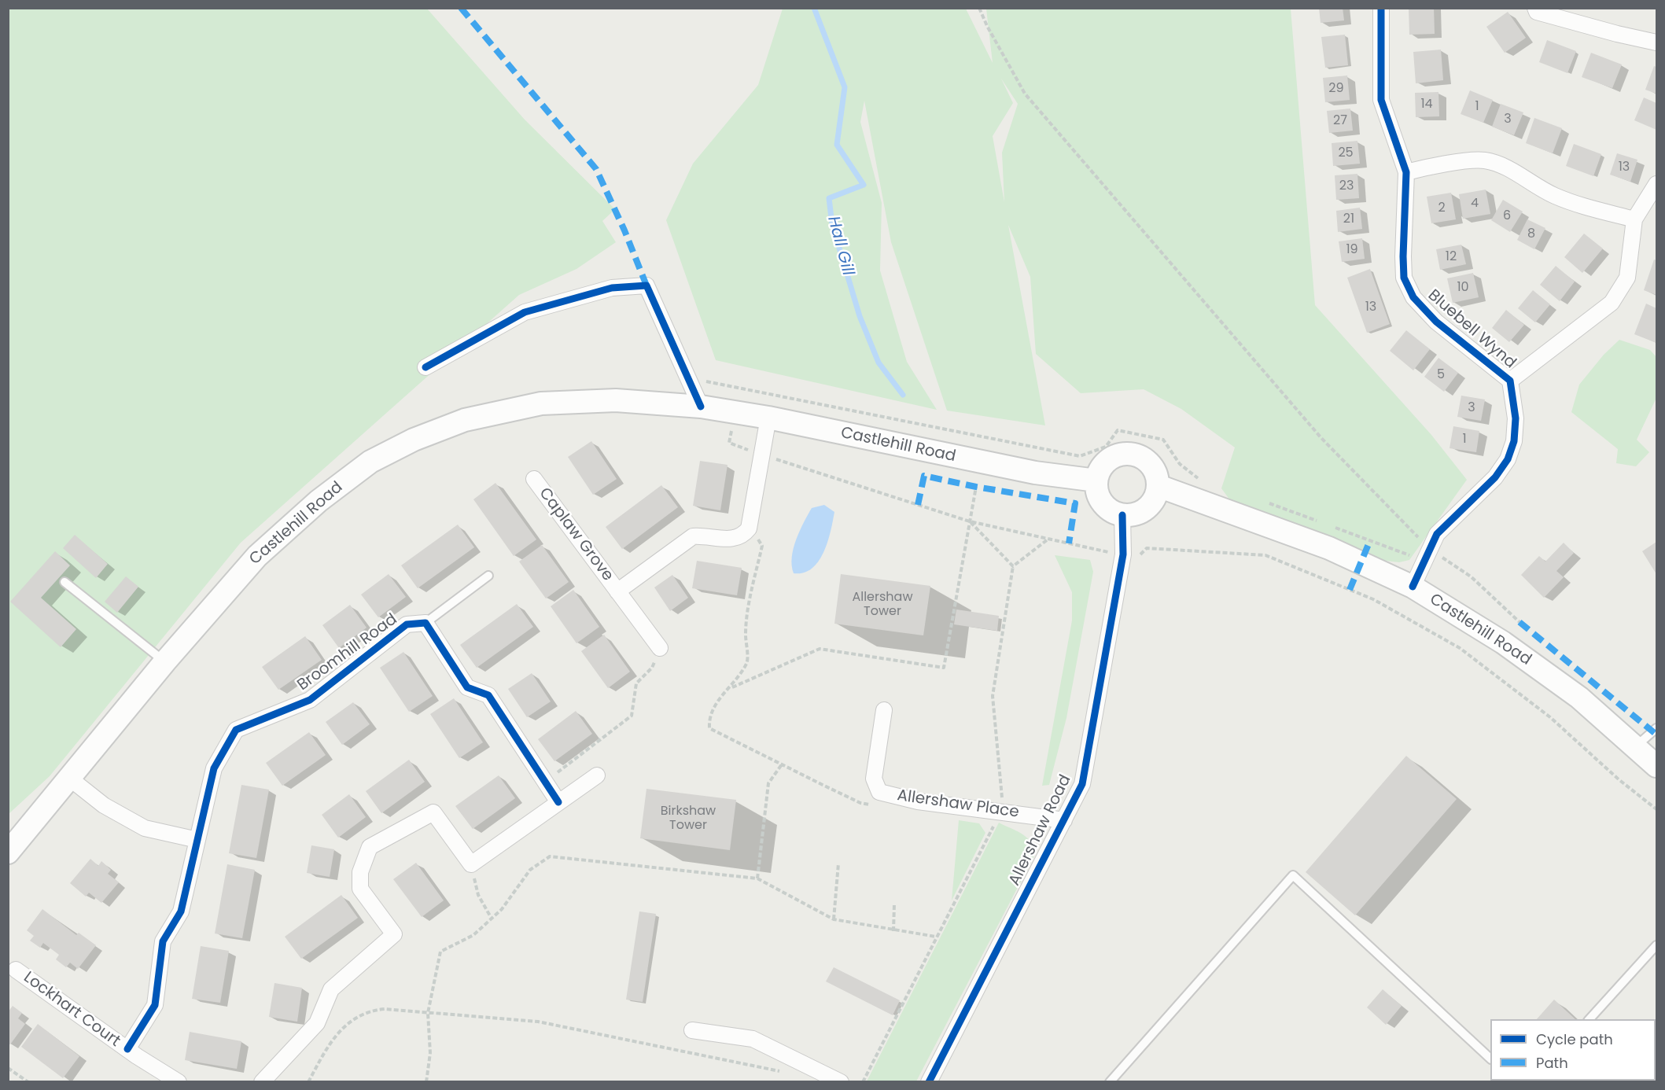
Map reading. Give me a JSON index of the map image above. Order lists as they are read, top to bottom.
{
  "streets": {
    "main road": ["Castlehill Road"],
    "street": [
      "Bluebell Wynd",
      "Caplaw Grove",
      "Broomhill Road",
      "Allershaw Place",
      "Allershaw Road",
      "Lockhart Court"
    ]
  },
  "crossings": [
    ["Bluebell Wynd", "Castlehill Road"],
    ["Castlehill Road", "Allershaw Road"],
    ["Broomhill Road", "Lockhart Court"],
    ["Allershaw Place", "Allershaw Road"]
  ],
  "water": ["Hall Gill"],
  "house_numbers": [
    "29",
    "14",
    "1",
    "3",
    "27",
    "25",
    "13",
    "23",
    "4",
    "2",
    "6",
    "21",
    "8",
    "19",
    "12",
    "10",
    "13",
    "5",
    "3",
    "1",
    "Allershaw Tower",
    "Birkshaw Tower"
  ],
  "legend": ["Cycle path", "Path"]
}
